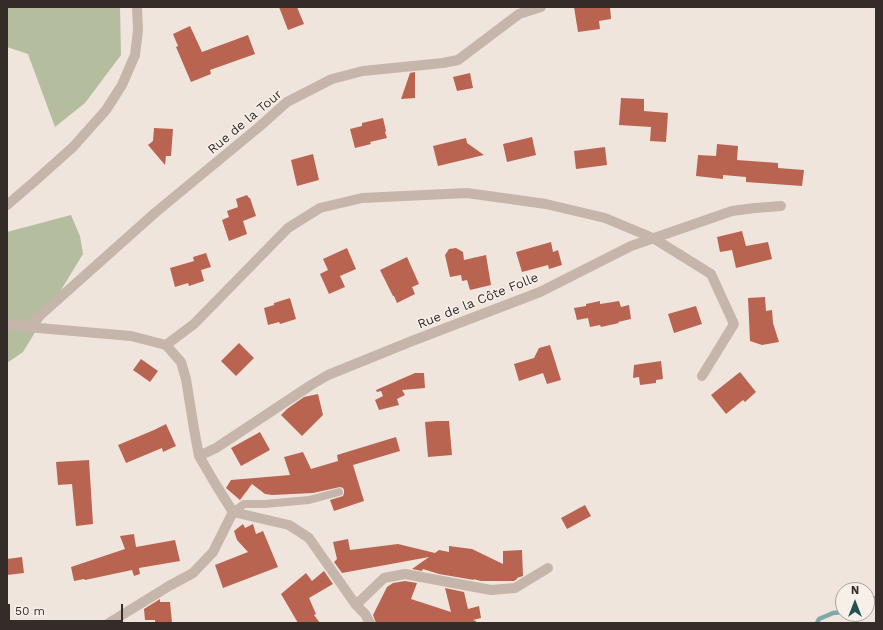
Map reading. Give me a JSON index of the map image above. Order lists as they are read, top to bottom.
{
  "streets": {
    "street": ["Rue de la Tour", "Rue de la Côte Folle"]
  },
  "scale_bar": "50 m",
  "north": "top"
}
